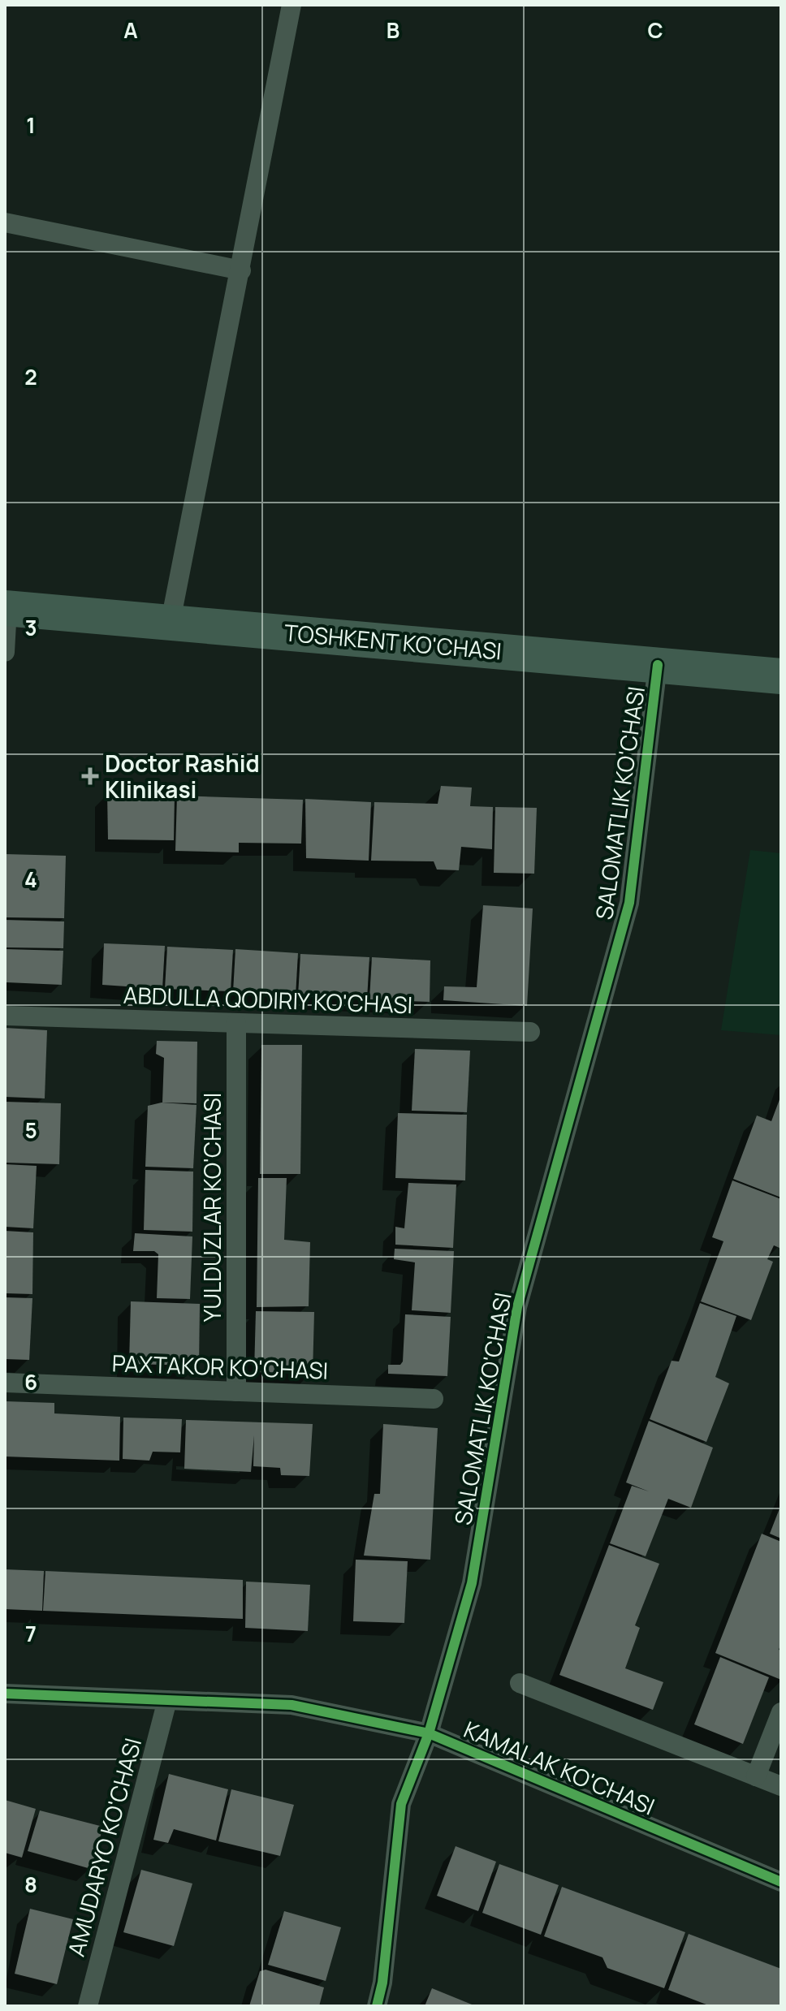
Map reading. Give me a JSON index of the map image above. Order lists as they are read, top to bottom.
{
  "streets": {
    "highway": ["TOSHKENT KO'CHASI"],
    "street": [
      "SALOMATLIK KO'CHASI",
      "ABDULLA QODIRIY KO'CHASI",
      "YULDUZLAR KO'CHASI",
      "PAXTAKOR KO'CHASI",
      "KAMALAK KO'CHASI",
      "AMUDARYO KO'CHASI"
    ]
  },
  "crossings": [
    ["TOSHKENT KO'CHASI", "SALOMATLIK KO'CHASI"],
    ["SALOMATLIK KO'CHASI", "KAMALAK KO'CHASI"],
    ["ABDULLA QODIRIY KO'CHASI", "YULDUZLAR KO'CHASI"],
    ["YULDUZLAR KO'CHASI", "PAXTAKOR KO'CHASI"],
    ["KAMALAK KO'CHASI", "AMUDARYO KO'CHASI"]
  ],
  "places": {
    "health": ["Doctor Rashid Klinikasi"]
  },
  "grid": {
    "columns": ["A", "B", "C"],
    "rows": [
      "1",
      "2",
      "3",
      "4",
      "5",
      "6",
      "7",
      "8"
    ]
  }
}
